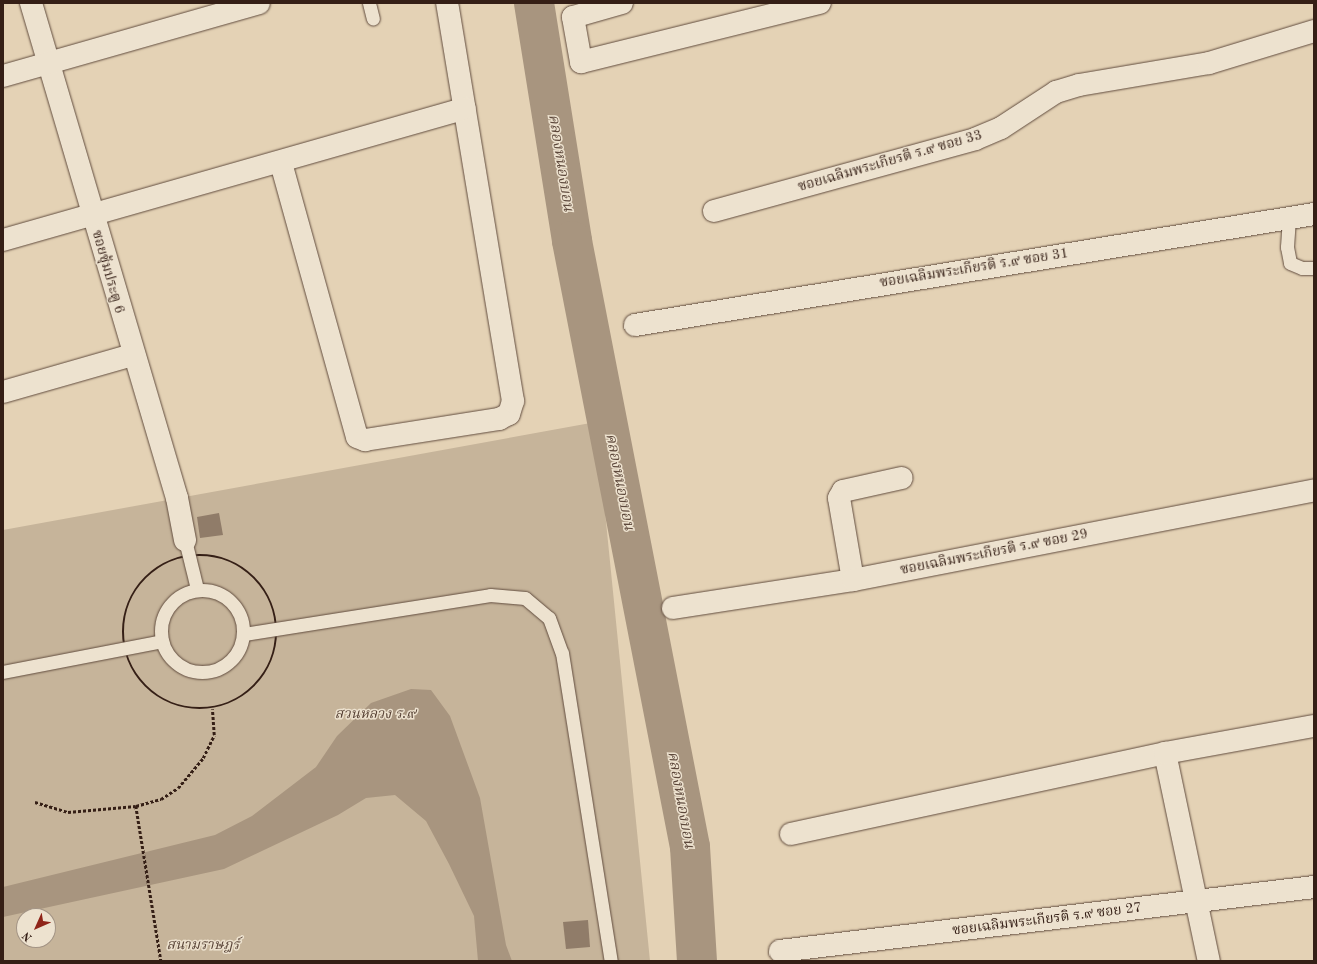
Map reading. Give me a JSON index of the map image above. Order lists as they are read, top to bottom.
{
  "streets": {
    "street": [
      "ซอยเฉลิมพระเกียรติ ร.๙ ซอย 33",
      "ซอยเฉลิมพระเกียรติ ร.๙ ซอย 31",
      "ซอยซุ้มประตู 6",
      "ซอยเฉลิมพระเกียรติ ร.๙ ซอย 29",
      "ซอยเฉลิมพระเกียรติ ร.๙ ซอย 27"
    ]
  },
  "water": ["คลองหนองบอน"],
  "parks": ["สวนหลวง ร.๙", "สนามราษฎร์"],
  "north": "bottom left"
}
